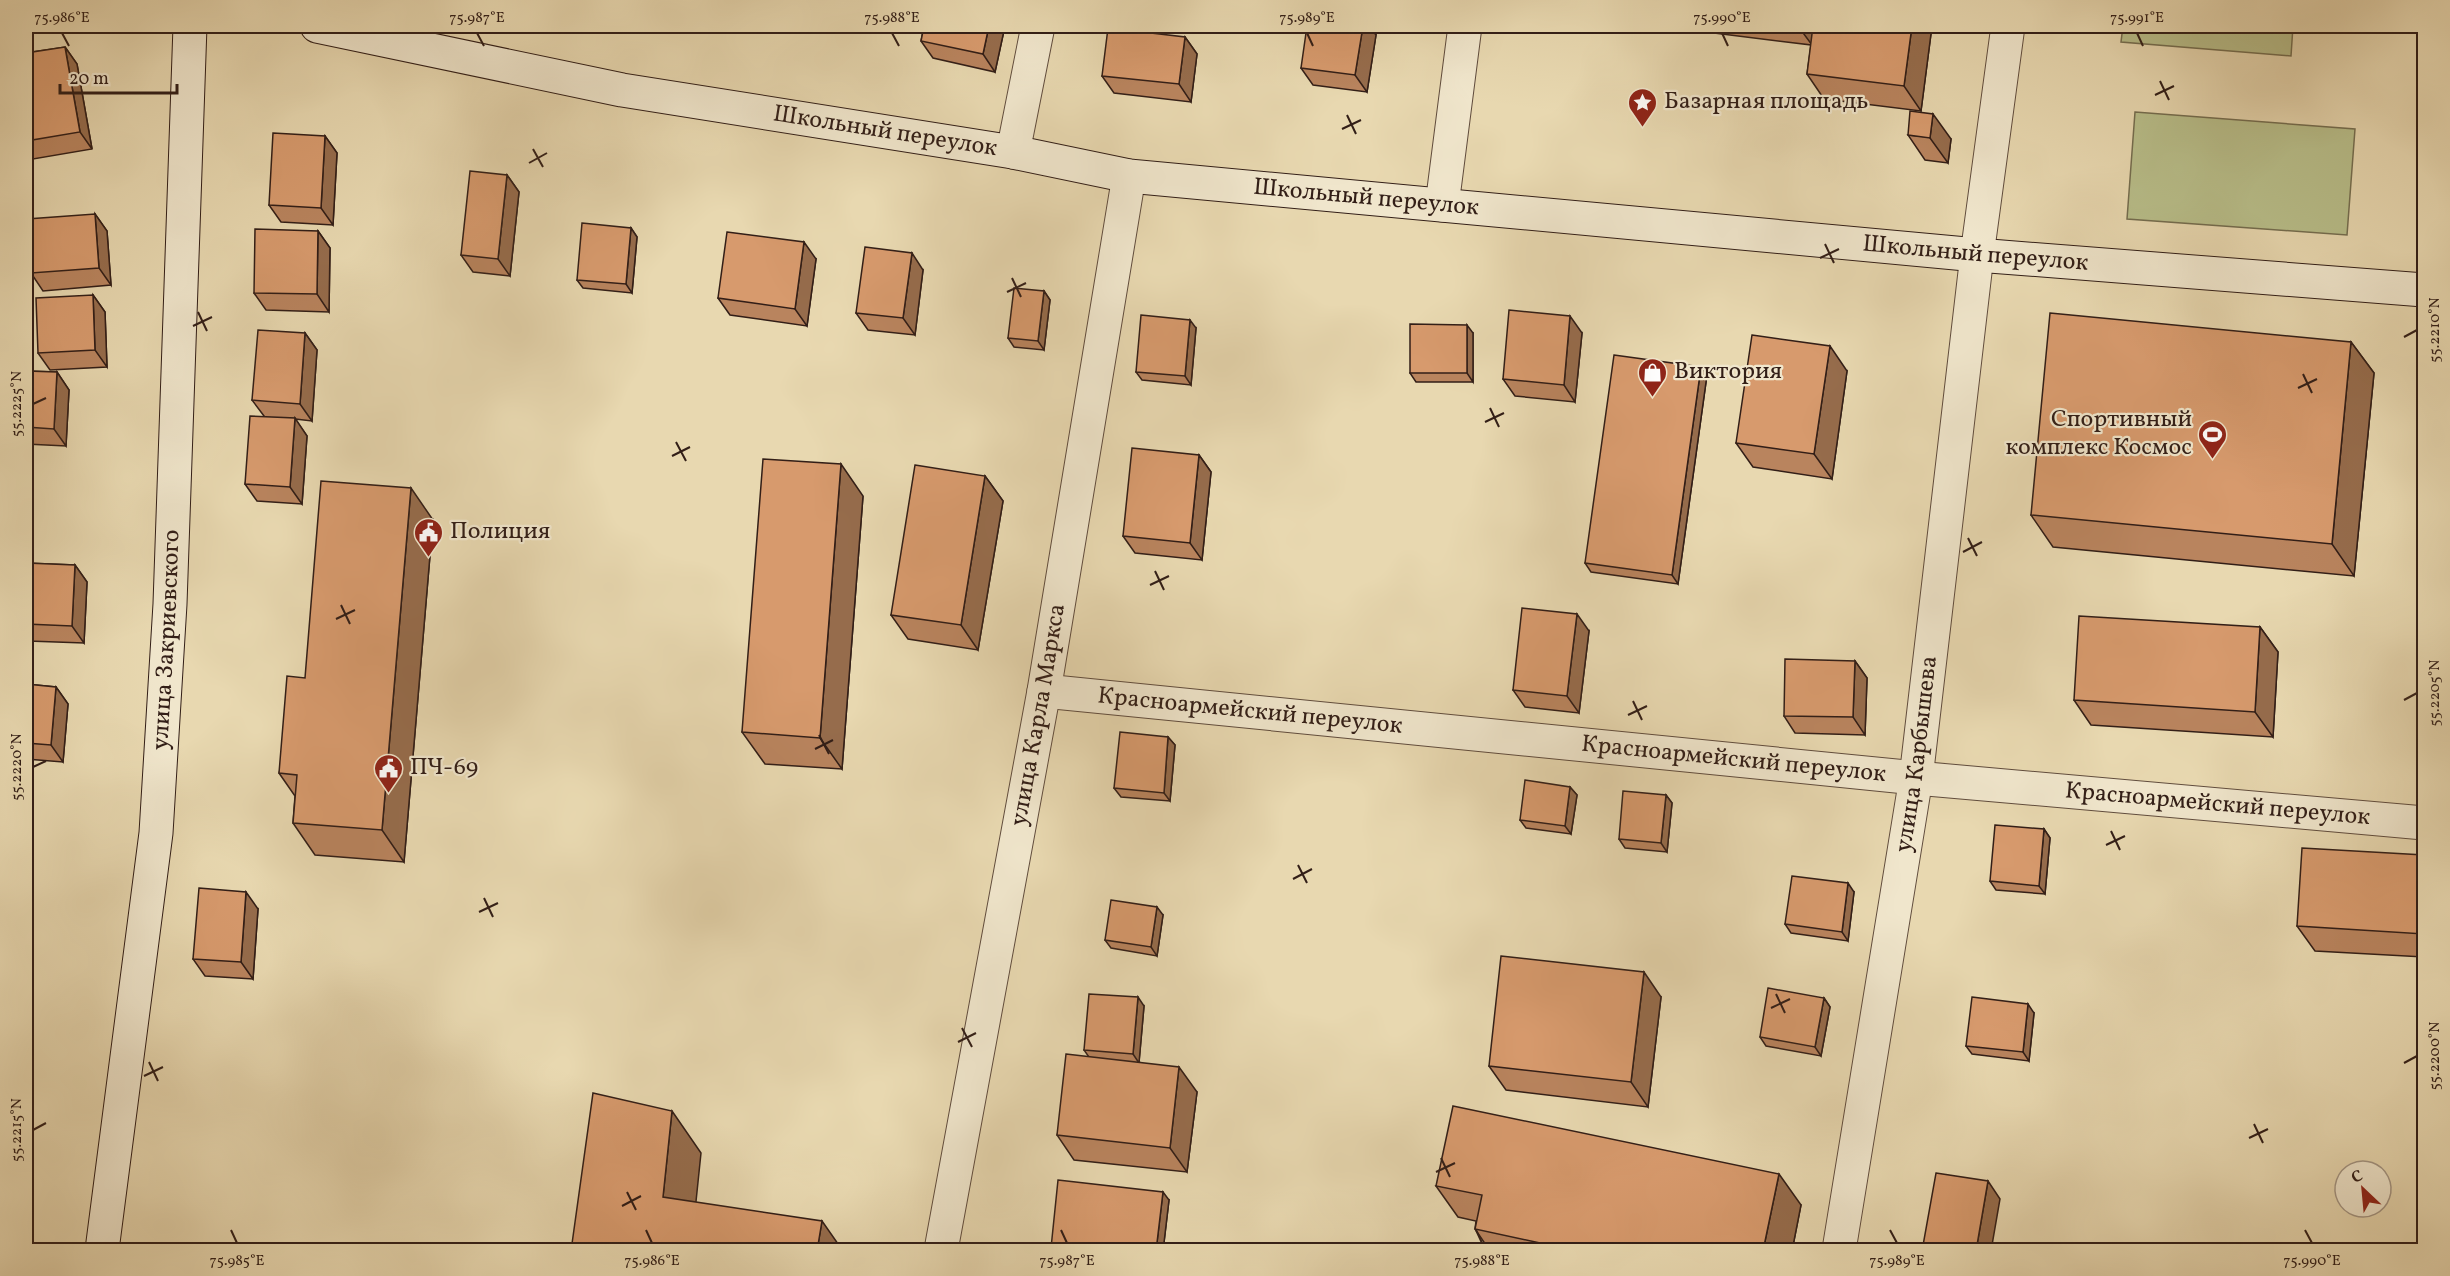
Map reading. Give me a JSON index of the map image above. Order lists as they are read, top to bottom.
{
  "streets": {
    "street": [
      "Школьный переулок",
      "улица Закриевского",
      "Красноармейский переулок",
      "улица Карла Маркса",
      "улица Карбышева"
    ]
  },
  "crossings": [
    ["Школьный переулок", "улица Карла Маркса"],
    ["Школьный переулок", "улица Карбышева"],
    ["Красноармейский переулок", "улица Карла Маркса"],
    ["Красноармейский переулок", "улица Карбышева"]
  ],
  "places": {
    "place": ["Базарная площадь"],
    "shop": ["Виктория"],
    "sports": ["Спортивный комплекс Космос"],
    "public building": ["Полиция", "ПЧ-69"]
  },
  "scale_bar": "20 m",
  "north": "top left",
  "coordinates": [
    "75.986°E",
    "75.987°E",
    "75.988°E",
    "75.989°E",
    "75.990°E",
    "75.991°E",
    "55.2210°N",
    "55.2225°N",
    "55.2205°N",
    "55.2220°N",
    "55.2200°N",
    "55.2215°N",
    "75.985°E"
  ]
}
